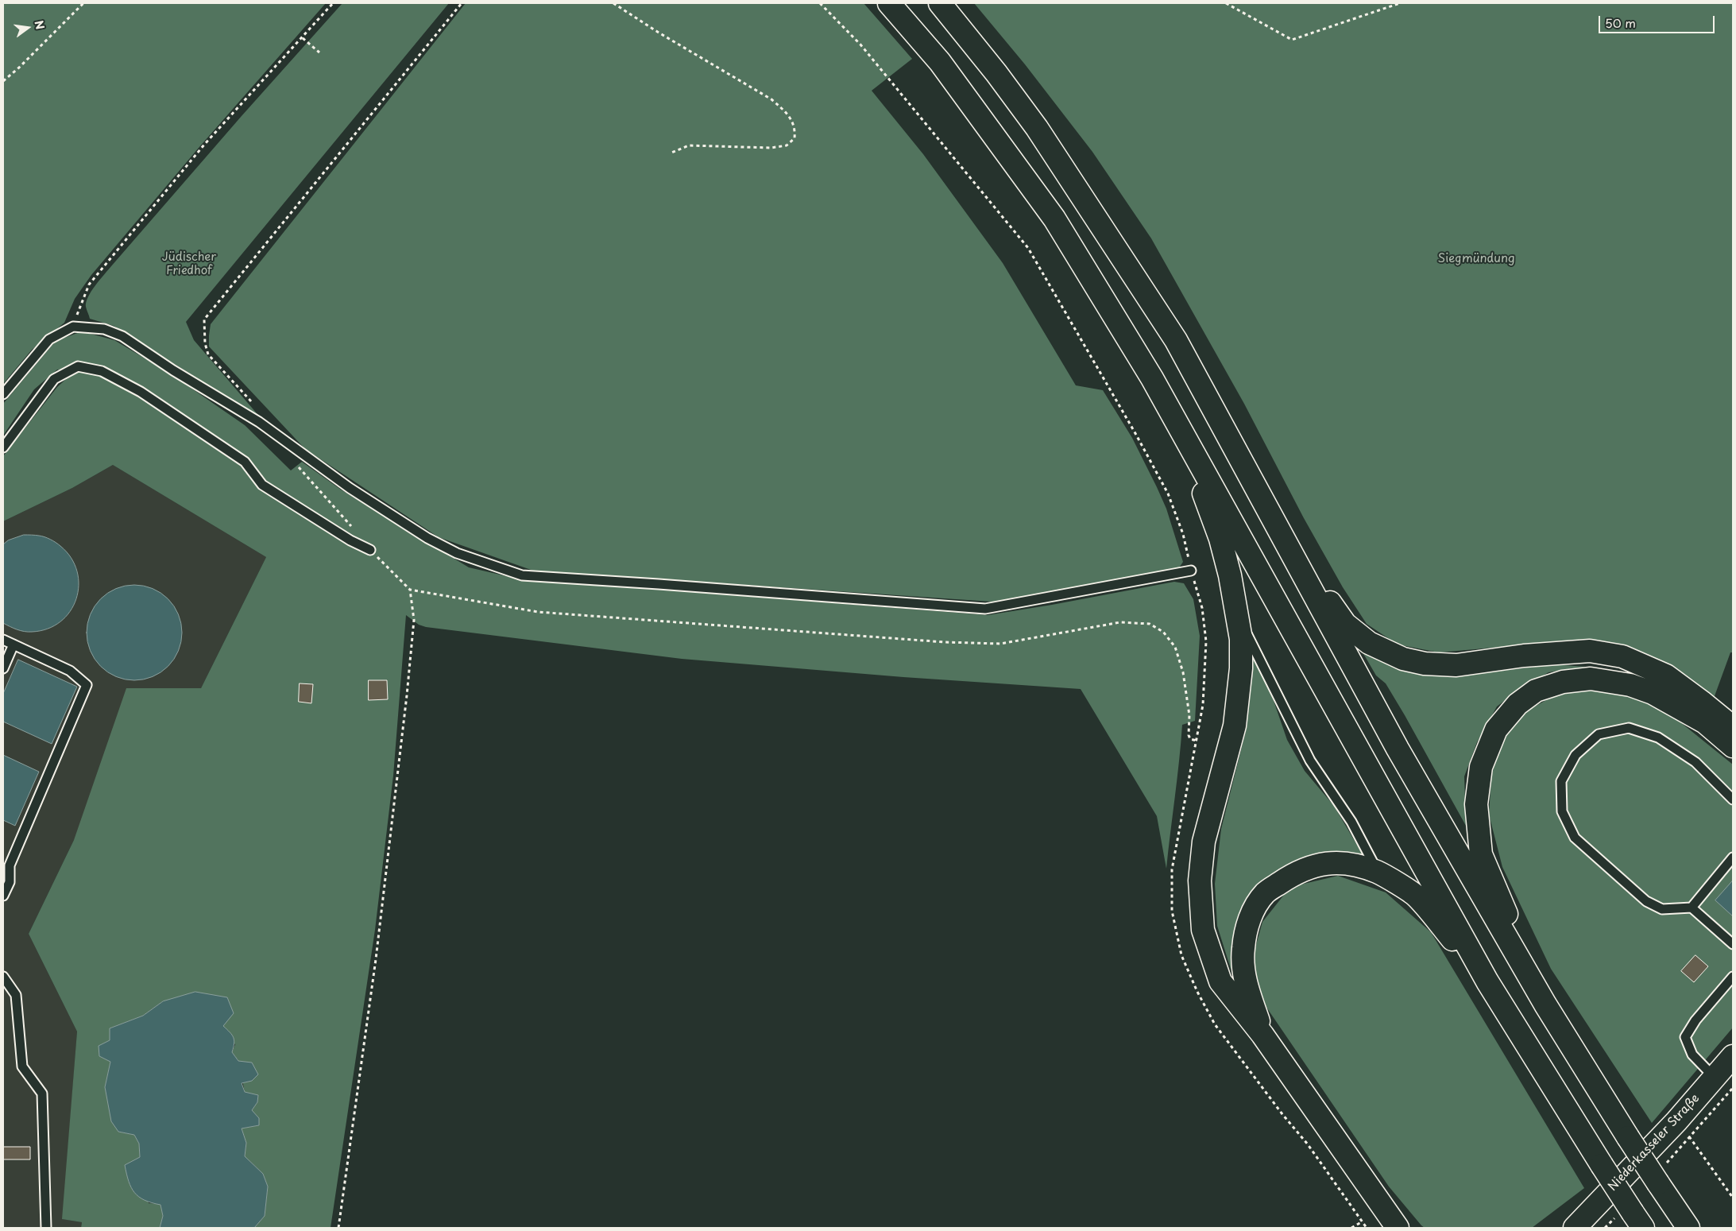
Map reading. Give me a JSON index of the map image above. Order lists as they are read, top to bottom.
{
  "streets": {
    "main road": ["Niederkasseler Straße"]
  },
  "parks": ["Jüdischer Friedhof", "Siegmündung"],
  "scale_bar": "50 m",
  "north": "right"
}
